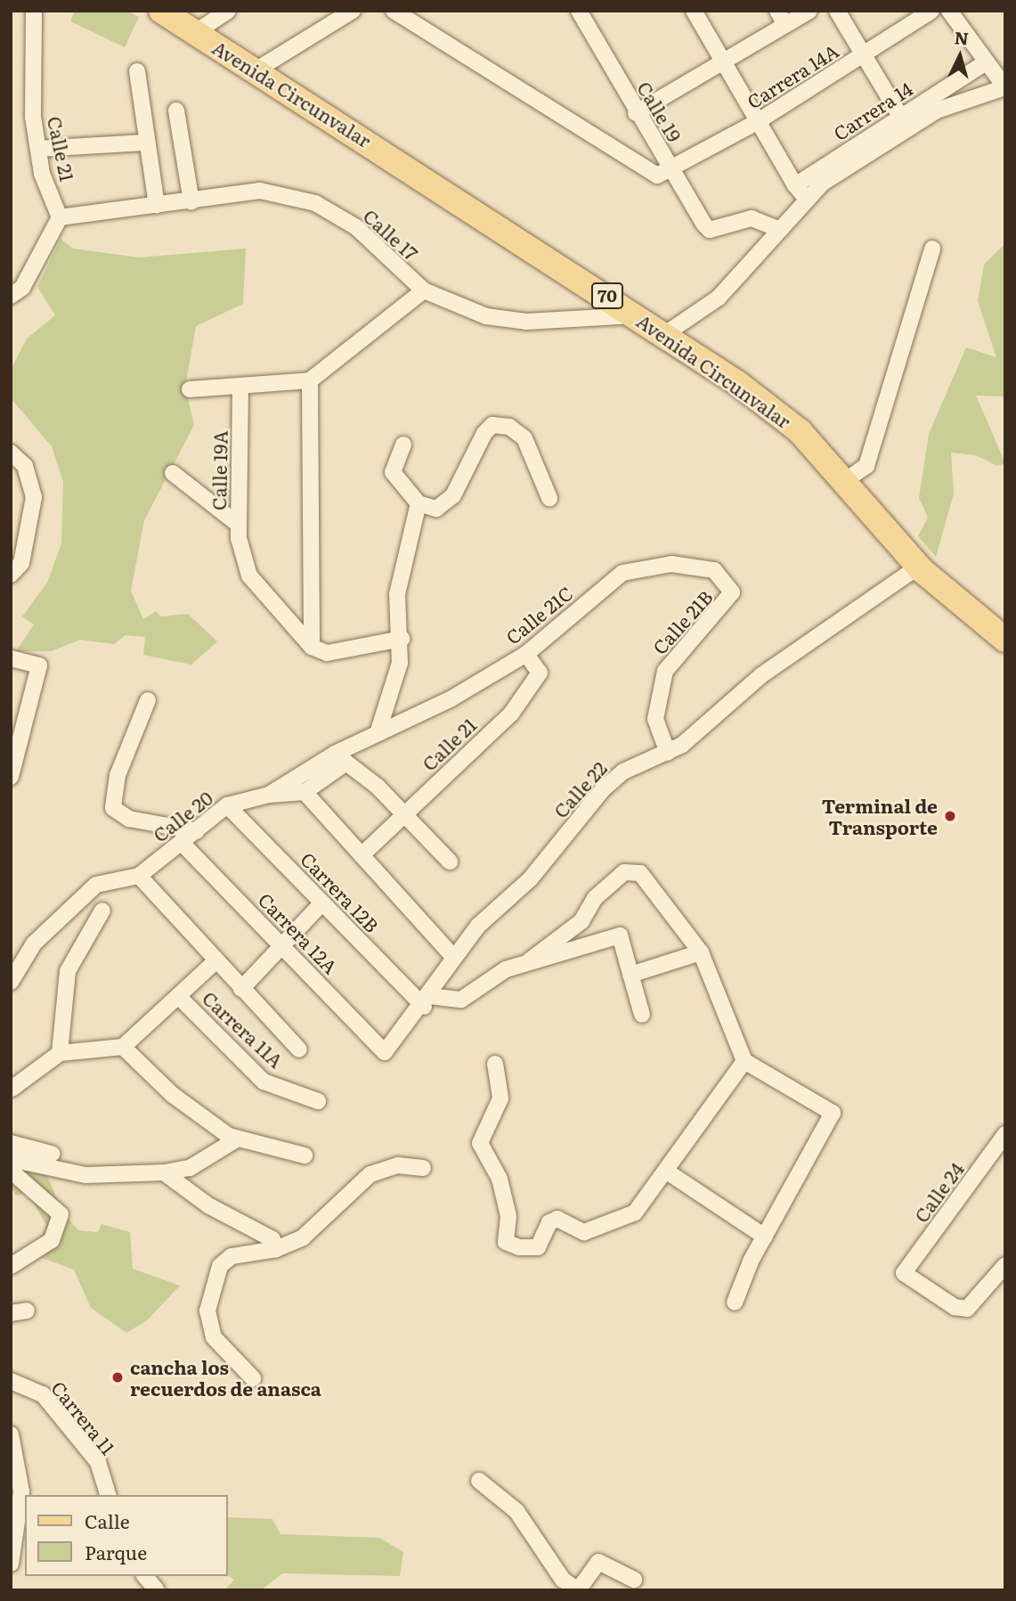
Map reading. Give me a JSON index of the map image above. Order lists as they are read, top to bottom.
{
  "streets": {
    "main road": ["Avenida Circunvalar", "70"],
    "street": [
      "Carrera 14A",
      "Carrera 14",
      "Calle 19",
      "Calle 21",
      "Calle 17",
      "Calle 19A",
      "Calle 21C",
      "Calle 21B",
      "Calle 22",
      "Calle 20",
      "Carrera 12B",
      "Carrera 12A",
      "Carrera 11A",
      "Calle 24",
      "Carrera 11"
    ]
  },
  "crossings": [
    ["Carrera 14A", "Calle 19"],
    ["Avenida Circunvalar", "Calle 17"],
    ["Avenida Circunvalar", "Calle 22"],
    ["Calle 21", "Calle 17"],
    ["Calle 21", "Calle 21C"],
    ["Calle 21C", "Calle 21B"],
    ["Calle 21C", "Calle 20"],
    ["Calle 21B", "Calle 22"],
    ["Calle 22", "Carrera 12B"],
    ["Calle 22", "Carrera 12A"],
    ["Calle 20", "Carrera 12B"],
    ["Calle 20", "Carrera 12A"]
  ],
  "places": ["Terminal de Transporte", "cancha los recuerdos de anasca"],
  "legend": ["Calle", "Parque"],
  "north": "top"
}
